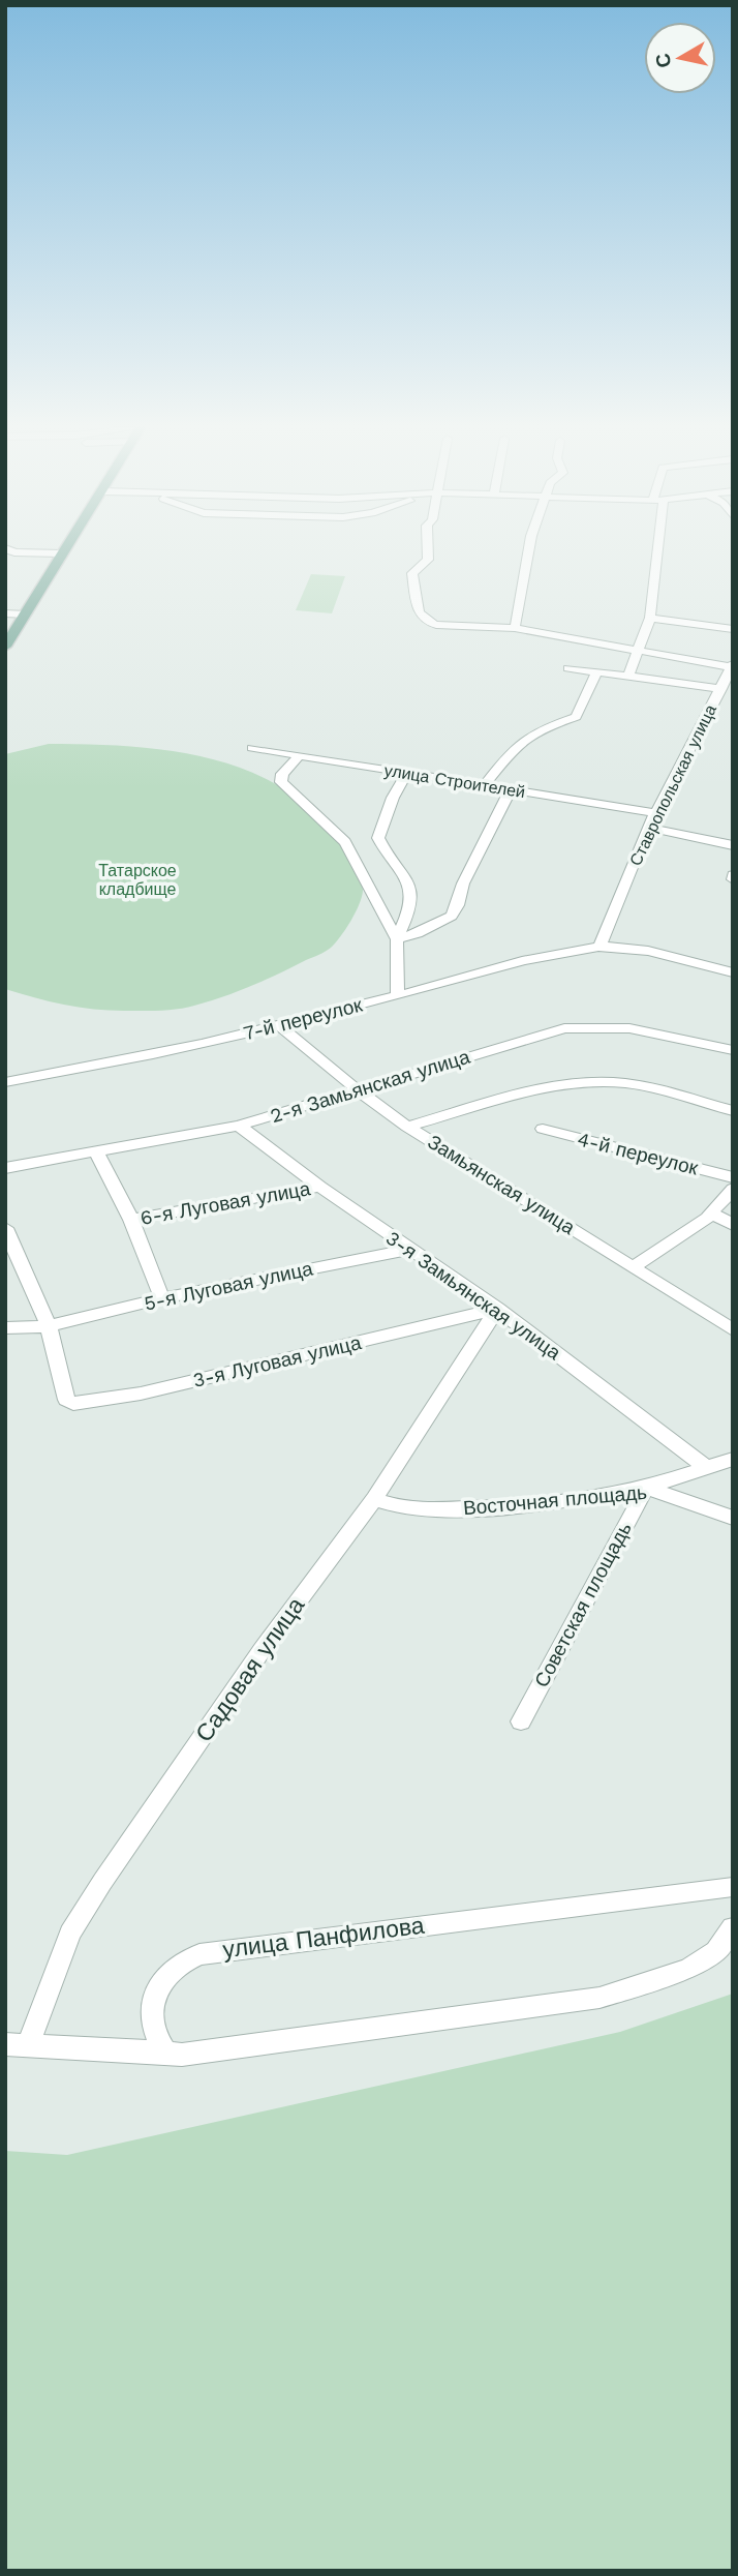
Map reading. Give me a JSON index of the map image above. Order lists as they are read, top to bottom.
{
  "streets": {
    "street": [
      "улица Строителей",
      "Ставропольская улица",
      "7-й переулок",
      "2-я Замьянская улица",
      "4-й переулок",
      "Замьянская улица",
      "6-я Луговая улица",
      "5-я Луговая улица",
      "3-я Замьянская улица",
      "3-я Луговая улица",
      "Восточная площадь",
      "Советская площадь",
      "Садовая улица",
      "улица Панфилова"
    ]
  },
  "crossings": [
    ["улица Строителей", "Ставропольская улица"],
    ["Ставропольская улица", "7-й переулок"],
    ["7-й переулок", "Замьянская улица"],
    ["2-я Замьянская улица", "Замьянская улица"],
    ["2-я Замьянская улица", "3-я Замьянская улица"],
    ["6-я Луговая улица", "3-я Замьянская улица"],
    ["5-я Луговая улица", "3-я Замьянская улица"],
    ["5-я Луговая улица", "3-я Луговая улица"],
    ["3-я Замьянская улица", "3-я Луговая улица"],
    ["3-я Замьянская улица", "Садовая улица"],
    ["3-я Луговая улица", "Садовая улица"],
    ["Восточная площадь", "Советская площадь"],
    ["Восточная площадь", "Садовая улица"]
  ],
  "parks": ["Татарское кладбище"],
  "north": "left"
}
